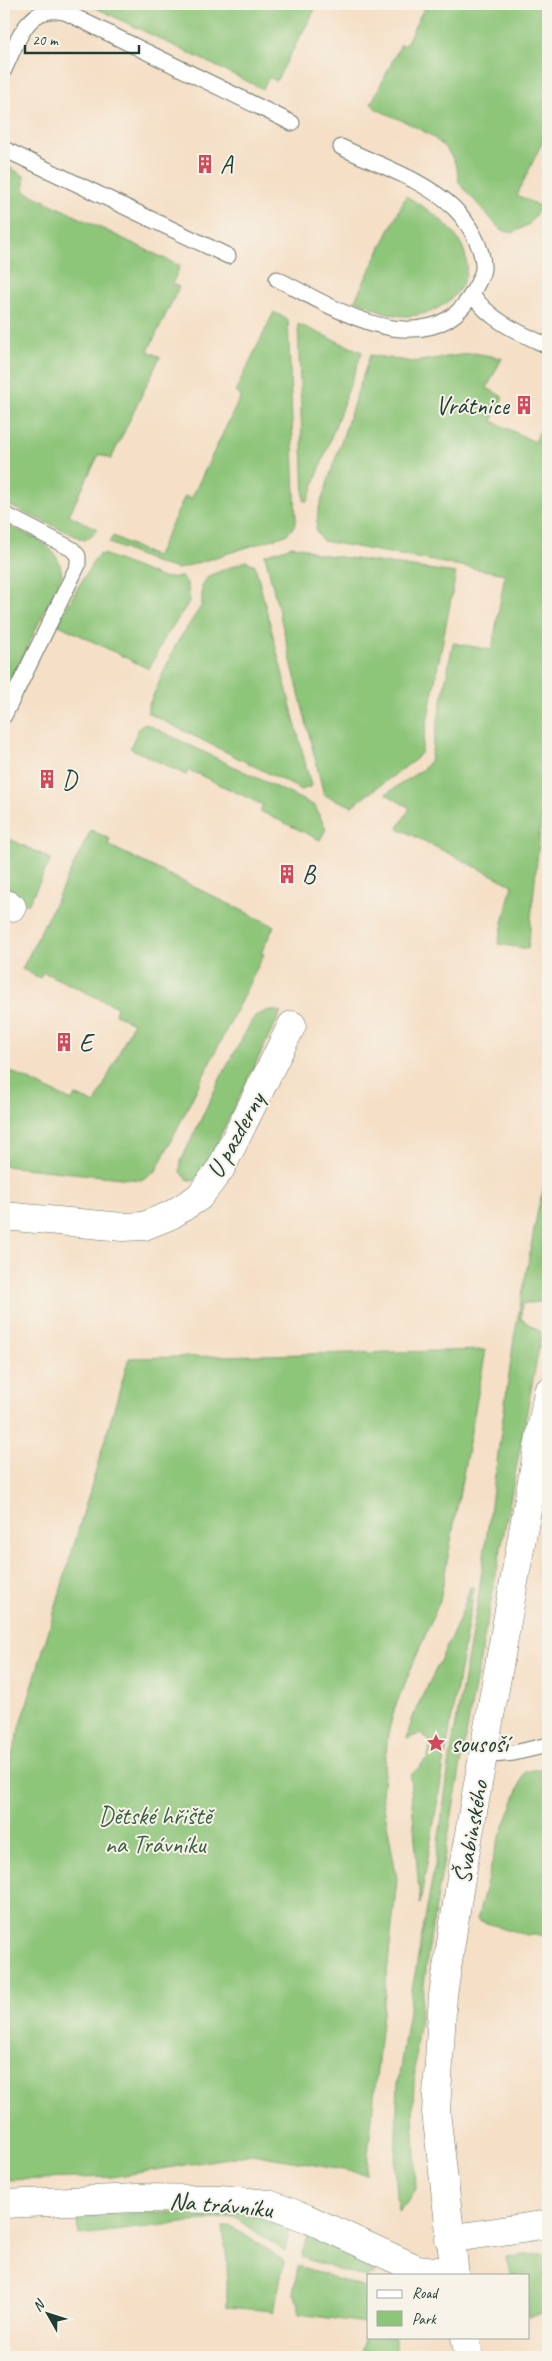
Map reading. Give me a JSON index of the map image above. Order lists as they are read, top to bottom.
{
  "streets": {
    "street": ["U pazderny", "Švabinského", "Na trávníku"]
  },
  "crossings": [
    ["Švabinského", "Na trávníku"]
  ],
  "parks": ["Dětské hřiště na Trávníku"],
  "places": {
    "building": [
      "A",
      "Vrátnice",
      "D",
      "B",
      "E"
    ],
    "place": ["sousoší"]
  },
  "legend": ["Road", "Park"],
  "scale_bar": "20 m",
  "north": "top left"
}
